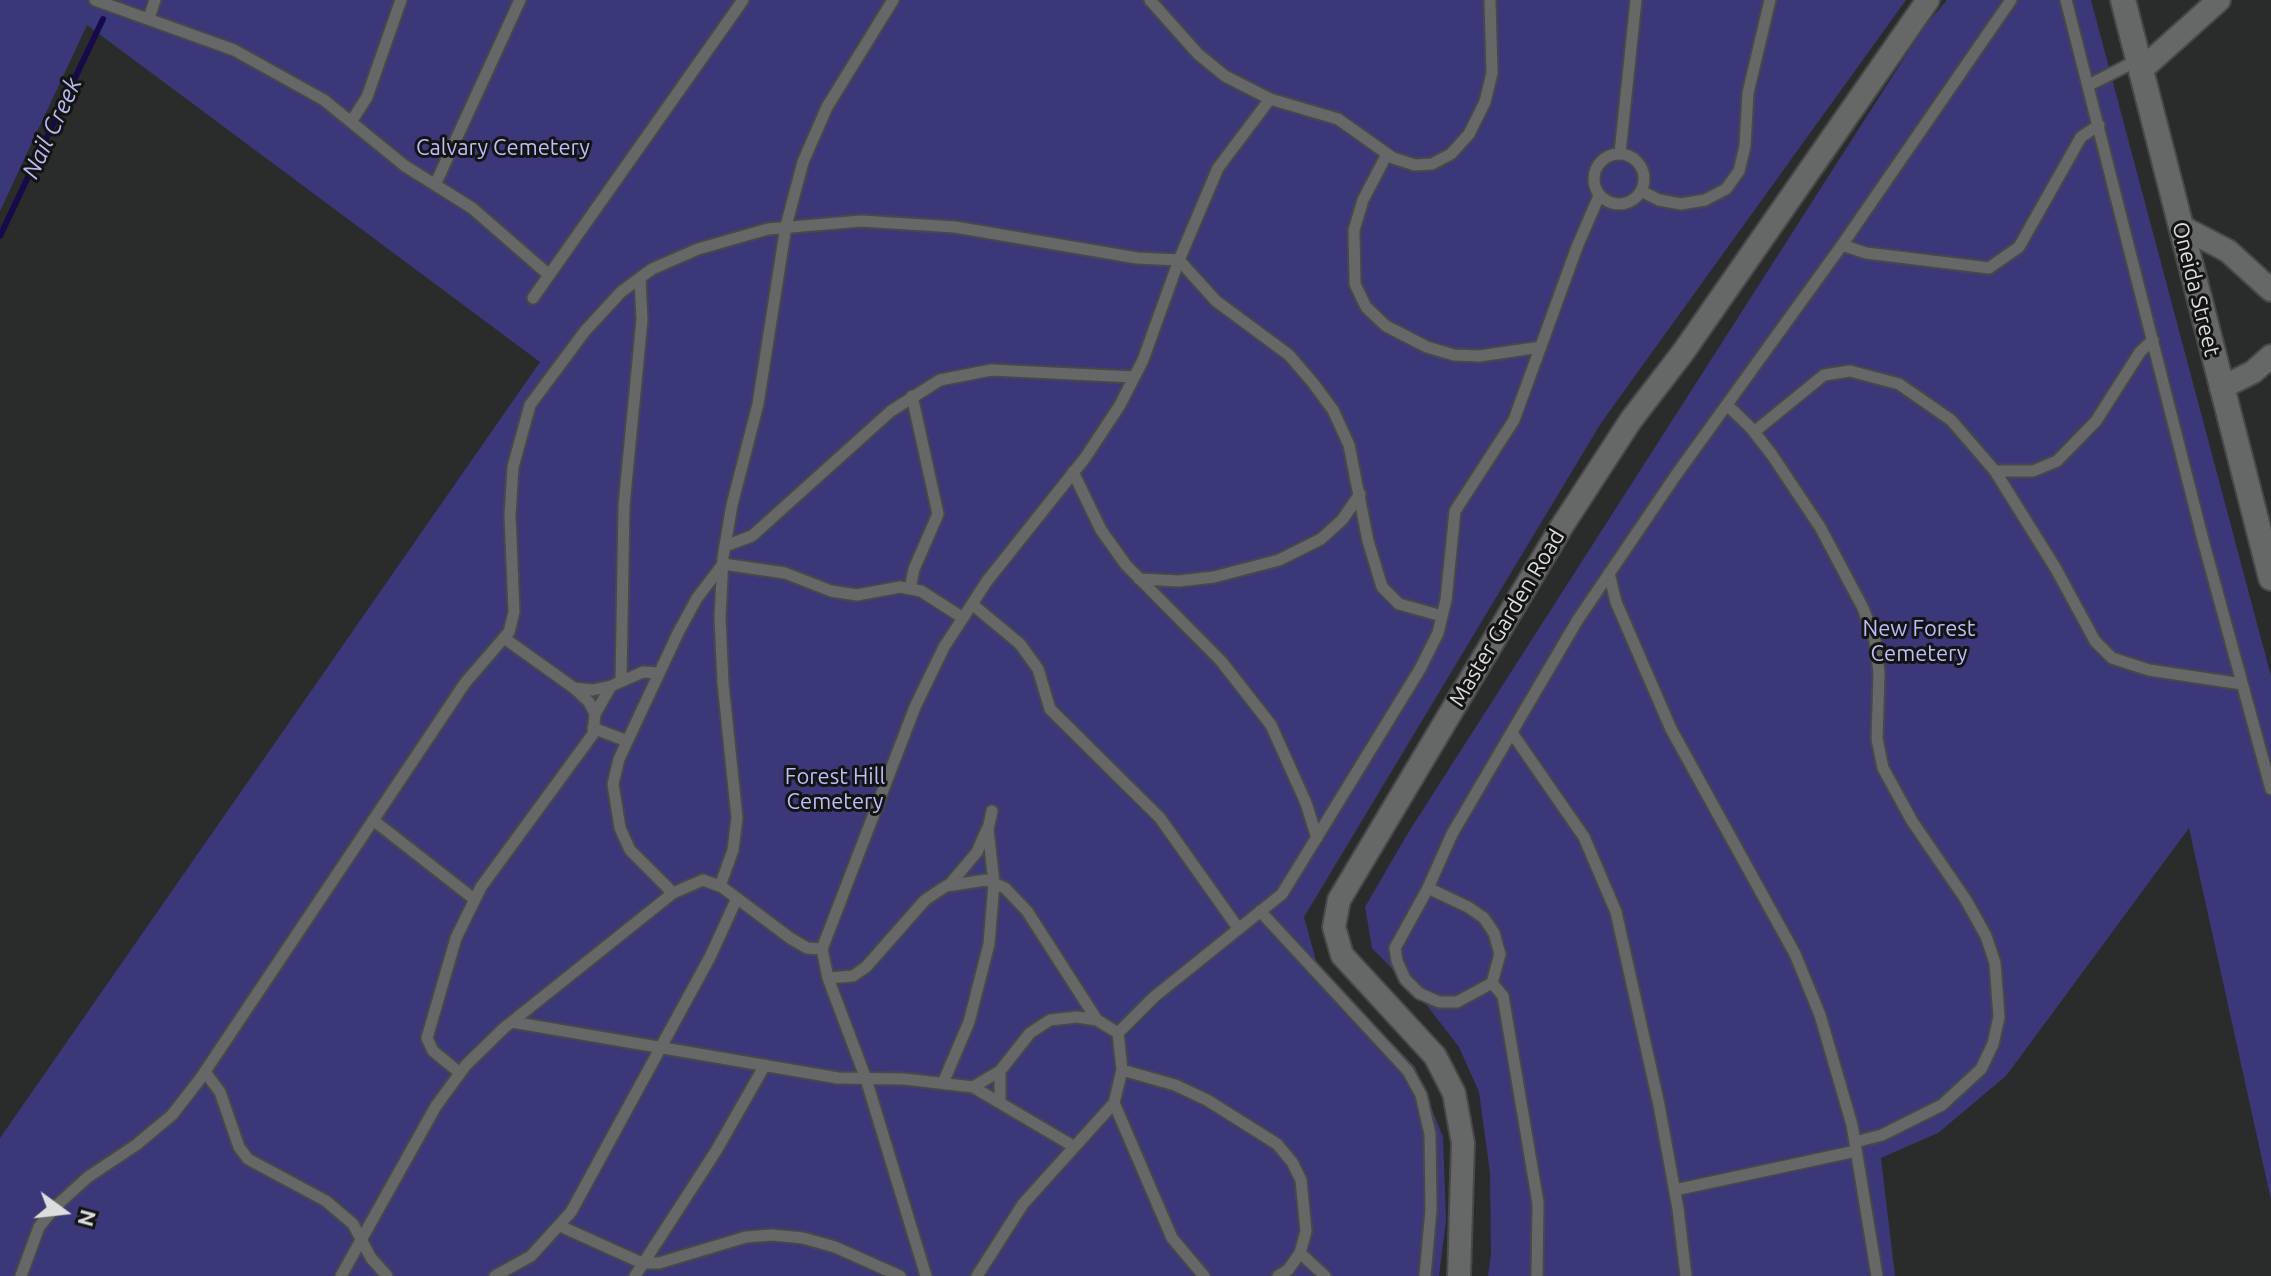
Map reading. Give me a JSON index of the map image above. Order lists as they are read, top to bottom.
{
  "streets": {
    "street": ["Oneida Street", "Master Garden Road"]
  },
  "water": ["Nail Creek"],
  "parks": ["Calvary Cemetery", "New Forest Cemetery", "Forest Hill Cemetery"],
  "north": "right"
}
